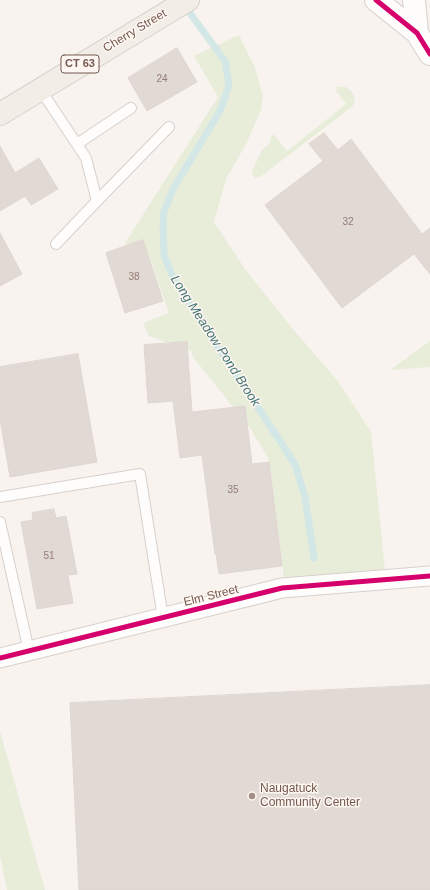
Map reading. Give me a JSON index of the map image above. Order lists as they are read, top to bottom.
{
  "streets": {
    "main road": ["Cherry Street", "CT 63"],
    "street": ["Elm Street"]
  },
  "water": ["Long Meadow Pond Brook"],
  "places": ["Naugatuck Community Center"],
  "house_numbers": [
    "24",
    "32",
    "38",
    "35",
    "51"
  ]
}
